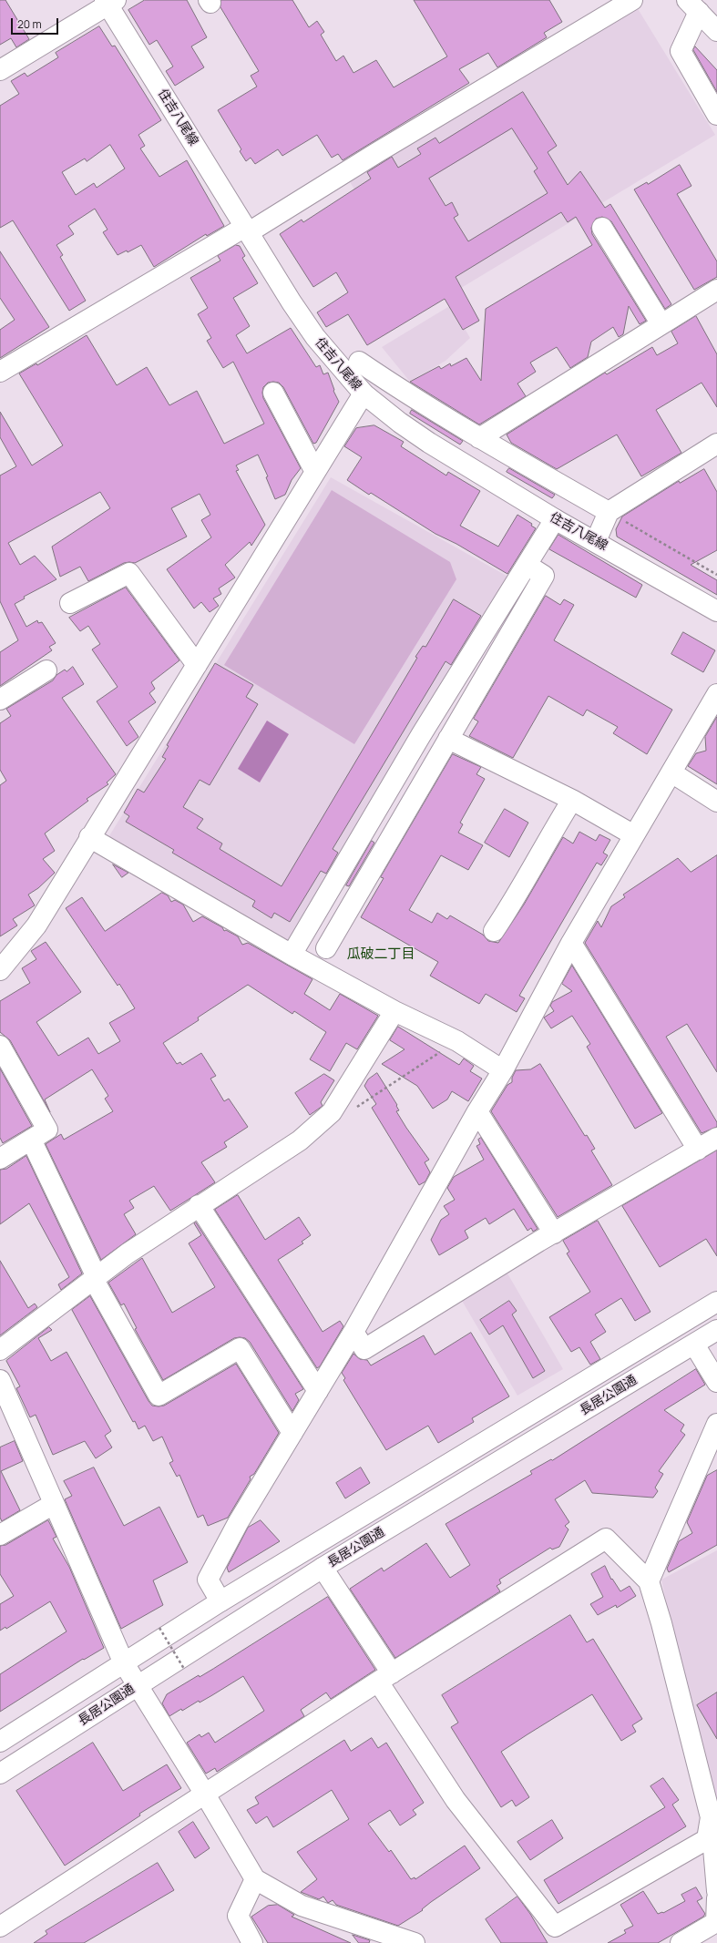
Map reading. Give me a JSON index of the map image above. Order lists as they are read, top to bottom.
{
  "streets": {
    "main road": ["住吉八尾線", "長居公園通"]
  },
  "districts": ["瓜破二丁目"],
  "scale_bar": "20 m"
}
